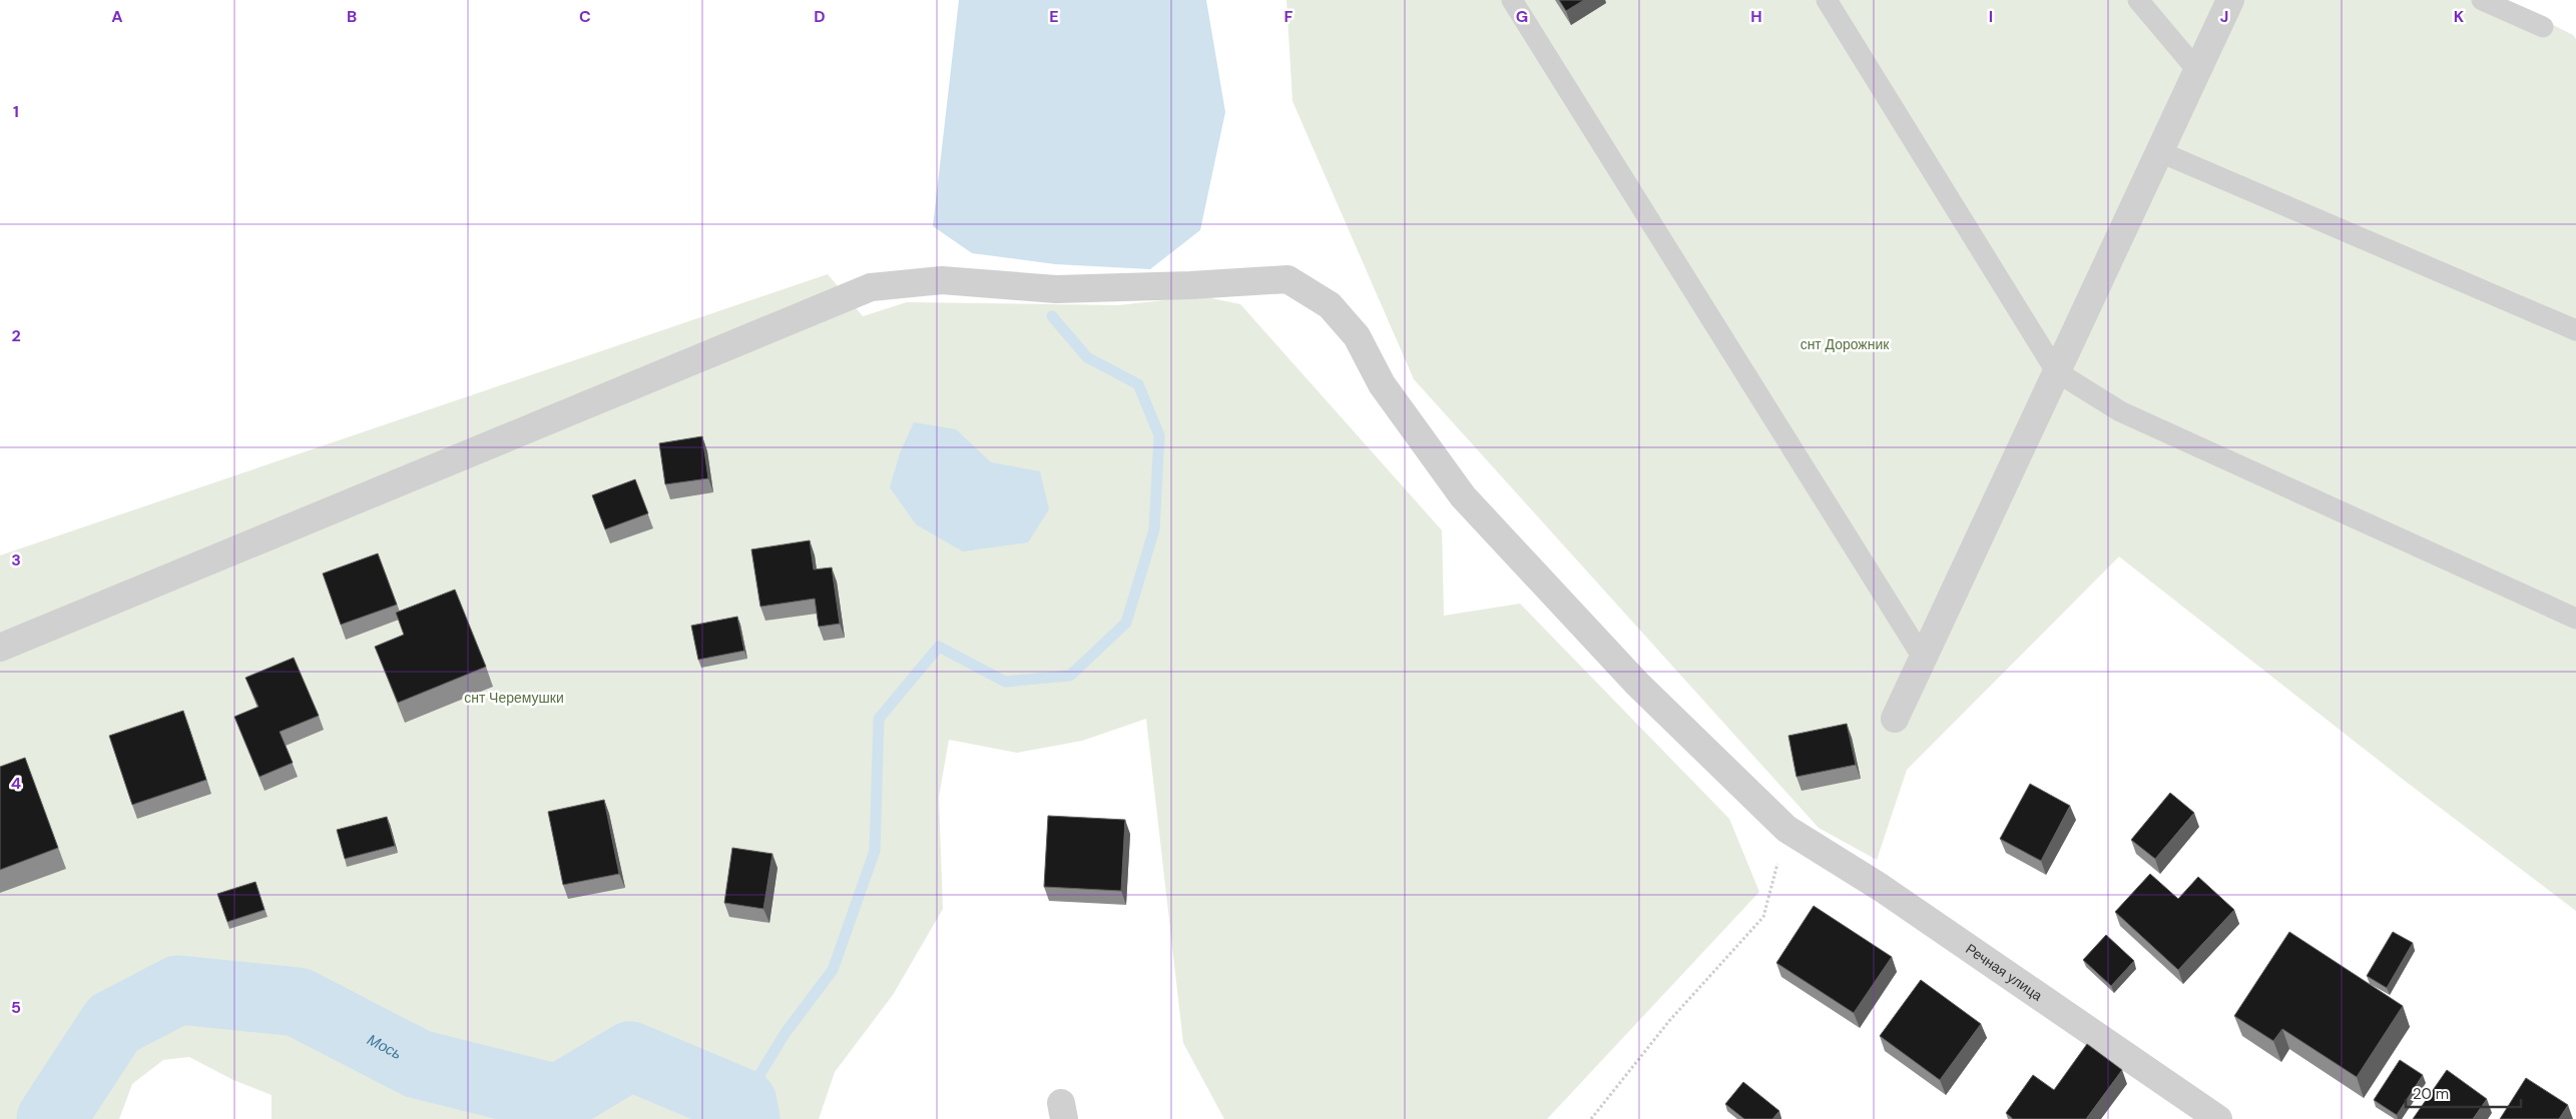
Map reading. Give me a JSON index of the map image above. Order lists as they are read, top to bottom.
{
  "streets": {
    "street": ["Речная улица"]
  },
  "water": ["Мось"],
  "parks": ["снт Дорожник", "снт Черемушки"],
  "scale_bar": "20 m",
  "grid": {
    "columns": [
      "A",
      "B",
      "C",
      "D",
      "E",
      "F",
      "G",
      "H",
      "I",
      "J",
      "K"
    ],
    "rows": [
      "1",
      "2",
      "3",
      "4",
      "5"
    ]
  }
}
